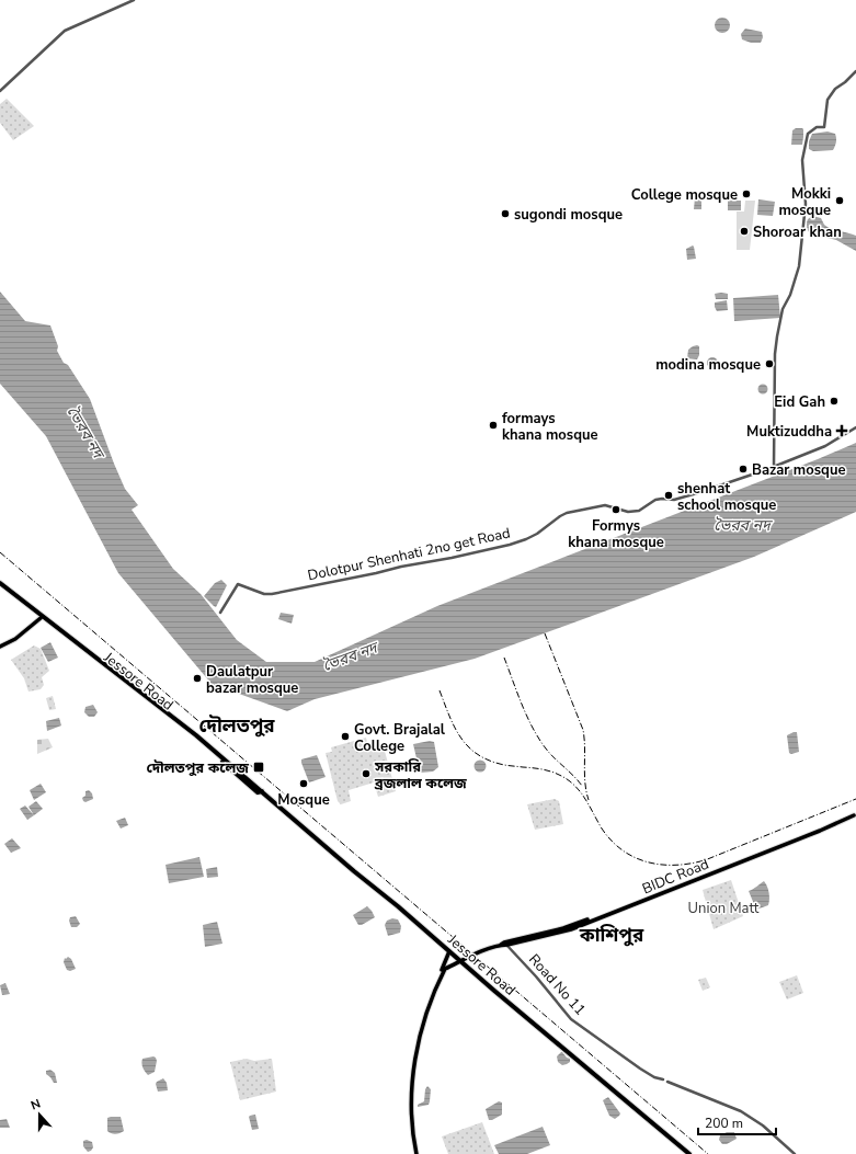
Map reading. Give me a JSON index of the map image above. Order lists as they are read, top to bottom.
{
  "streets": {
    "highway": ["Jessore Road"],
    "main road": ["BIDC Road"],
    "street": ["Dolotpur Shenhati 2no get Road", "Road No 11"]
  },
  "crossings": [
    ["Jessore Road", "BIDC Road"],
    ["BIDC Road", "Road No 11"]
  ],
  "districts": ["দৌলতপুর", "কাশিপুর"],
  "water": ["ভৈরব নদ"],
  "parks": ["Union Matt"],
  "places": {
    "other": [
      "College mosque",
      "Mokki mosque",
      "sugondi mosque",
      "Shoroar khan",
      "modina mosque",
      "Eid Gah",
      "formays khana mosque",
      "Bazar mosque",
      "shenhat school mosque",
      "Formys khana mosque",
      "Daulatpur bazar mosque",
      "Govt. Brajalal College",
      "সরকারি ব্রজলাল কলেজ",
      "Mosque"
    ],
    "health": ["Muktizuddha"],
    "transit": ["দৌলতপুর কলেজ"]
  },
  "scale_bar": "200 m",
  "north": "top"
}
